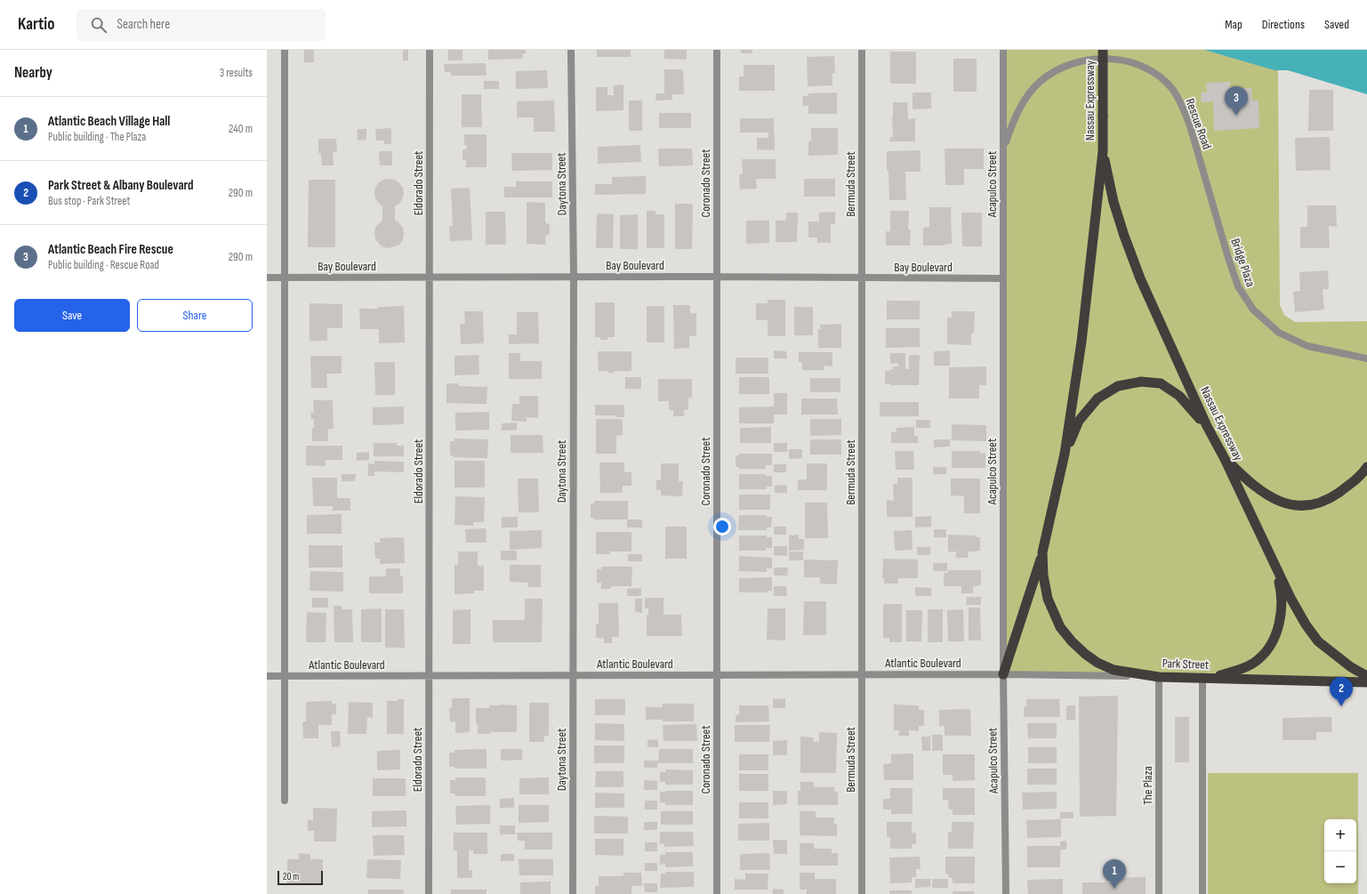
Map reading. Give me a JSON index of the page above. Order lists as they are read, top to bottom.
{
  "streets": {
    "highway": ["Nassau Expressway", "Park Street"],
    "street": [
      "Rescue Road",
      "Eldorado Street",
      "Coronado Street",
      "Daytona Street",
      "Bermuda Street",
      "Acapulco Street",
      "Bridge Plaza",
      "Bay Boulevard",
      "Atlantic Boulevard",
      "The Plaza"
    ]
  },
  "crossings": [
    ["Nassau Expressway", "Park Street"],
    ["Nassau Expressway", "The Plaza"],
    ["Rescue Road", "Acapulco Street"],
    ["Rescue Road", "Bridge Plaza"],
    ["Eldorado Street", "Bay Boulevard"],
    ["Eldorado Street", "Atlantic Boulevard"],
    ["Coronado Street", "Bay Boulevard"],
    ["Coronado Street", "Atlantic Boulevard"],
    ["Daytona Street", "Bay Boulevard"],
    ["Daytona Street", "Atlantic Boulevard"],
    ["Bermuda Street", "Bay Boulevard"],
    ["Bermuda Street", "Atlantic Boulevard"],
    ["Acapulco Street", "Bay Boulevard"],
    ["Acapulco Street", "Atlantic Boulevard"],
    ["Acapulco Street", "Park Street"],
    ["Atlantic Boulevard", "Park Street"],
    ["Park Street", "The Plaza"]
  ],
  "scale_bar": "20 m",
  "page": {
    "header": "Kartio",
    "search": "Search here",
    "nav": ["Map", "Directions", "Saved"],
    "heading": ["Nearby", "3 results"],
    "pins": ["3", "2", "1"],
    "list": [
      {
        "mark": "1",
        "name": "Atlantic Beach Village Hall",
        "note": "Public building · The Plaza",
        "value": "240 m"
      },
      {
        "mark": "2",
        "name": "Park Street & Albany Boulevard",
        "note": "Bus stop · Park Street",
        "value": "290 m"
      },
      {
        "mark": "3",
        "name": "Atlantic Beach Fire Rescue",
        "note": "Public building · Rescue Road",
        "value": "290 m"
      }
    ],
    "buttons": ["Save", "Share"],
    "map_buttons": ["+", "−"],
    "scale": "20 m"
  }
}
